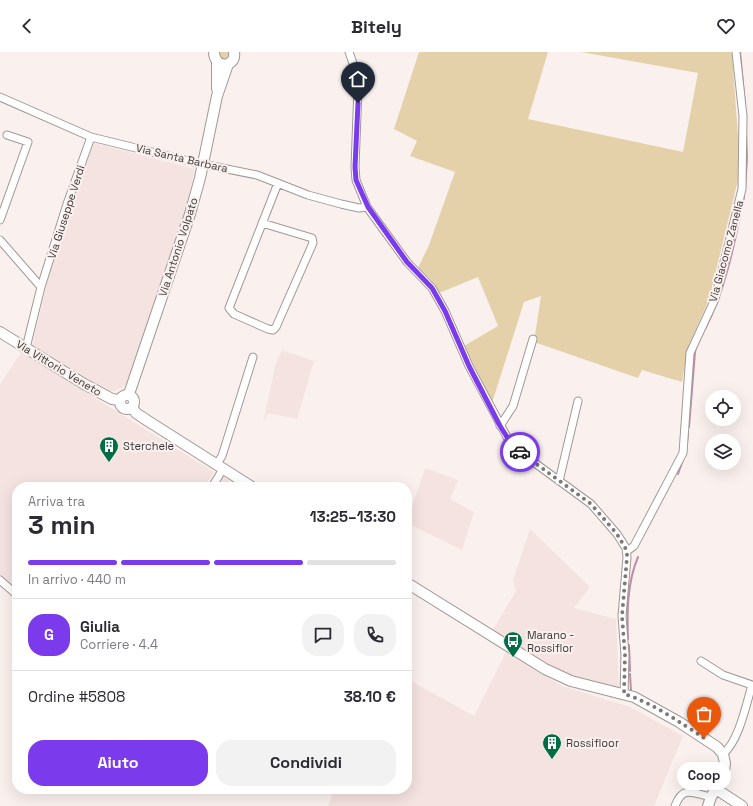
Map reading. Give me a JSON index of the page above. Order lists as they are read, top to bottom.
{
  "streets": {
    "street": [
      "Via Santa Barbara",
      "Via Giuseppe Verdi",
      "Via Antonio Volpato",
      "Via Giacomo Zanella",
      "Via Vittorio Veneto"
    ]
  },
  "crossings": [
    ["Via Santa Barbara", "Via Giuseppe Verdi"],
    ["Via Santa Barbara", "Via Antonio Volpato"],
    ["Via Giuseppe Verdi", "Via Vittorio Veneto"],
    ["Via Antonio Volpato", "Via Vittorio Veneto"]
  ],
  "places": {
    "building": ["Sterchele", "Rossifloor"],
    "bus stop": ["Marano - Rossiflor"],
    "other": ["Coop"]
  },
  "page": {
    "header": "Bitely",
    "heading": ["3 min", "Arriva tra", "13:25–13:30"],
    "panel": [
      "Giulia",
      "Corriere · 4.4",
      "Ordine #5808",
      "38.10 €"
    ],
    "bar": "In arrivo · 440 m",
    "round": "G",
    "buttons": ["Aiuto", "Condividi"],
    "bubble": "Coop"
  }
}
